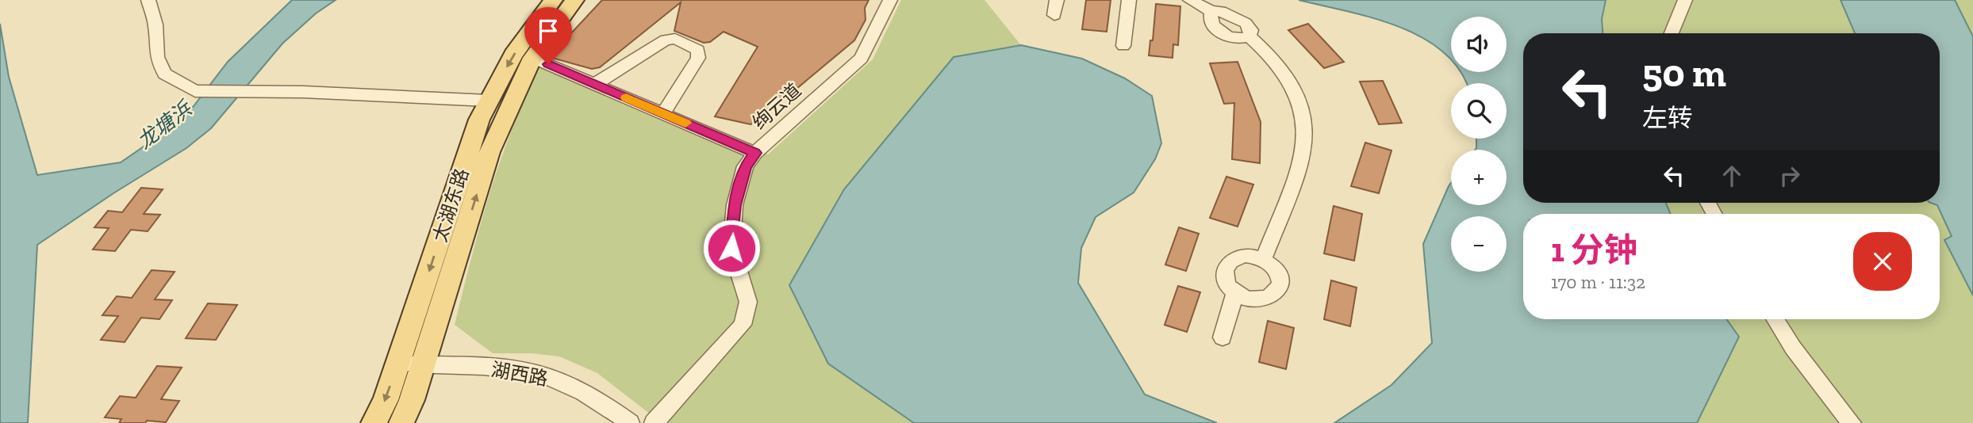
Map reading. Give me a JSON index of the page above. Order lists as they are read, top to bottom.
{
  "streets": {
    "main road": ["太湖东路"],
    "street": ["绚云道", "湖西路"]
  },
  "crossings": [
    ["太湖东路", "湖西路"]
  ],
  "water": ["龙塘浜"],
  "page": {
    "map_buttons": ["+", "−"],
    "turn": ["50 m", "左转"],
    "heading": ["1 分钟", "170 m · 11:32"]
  }
}
